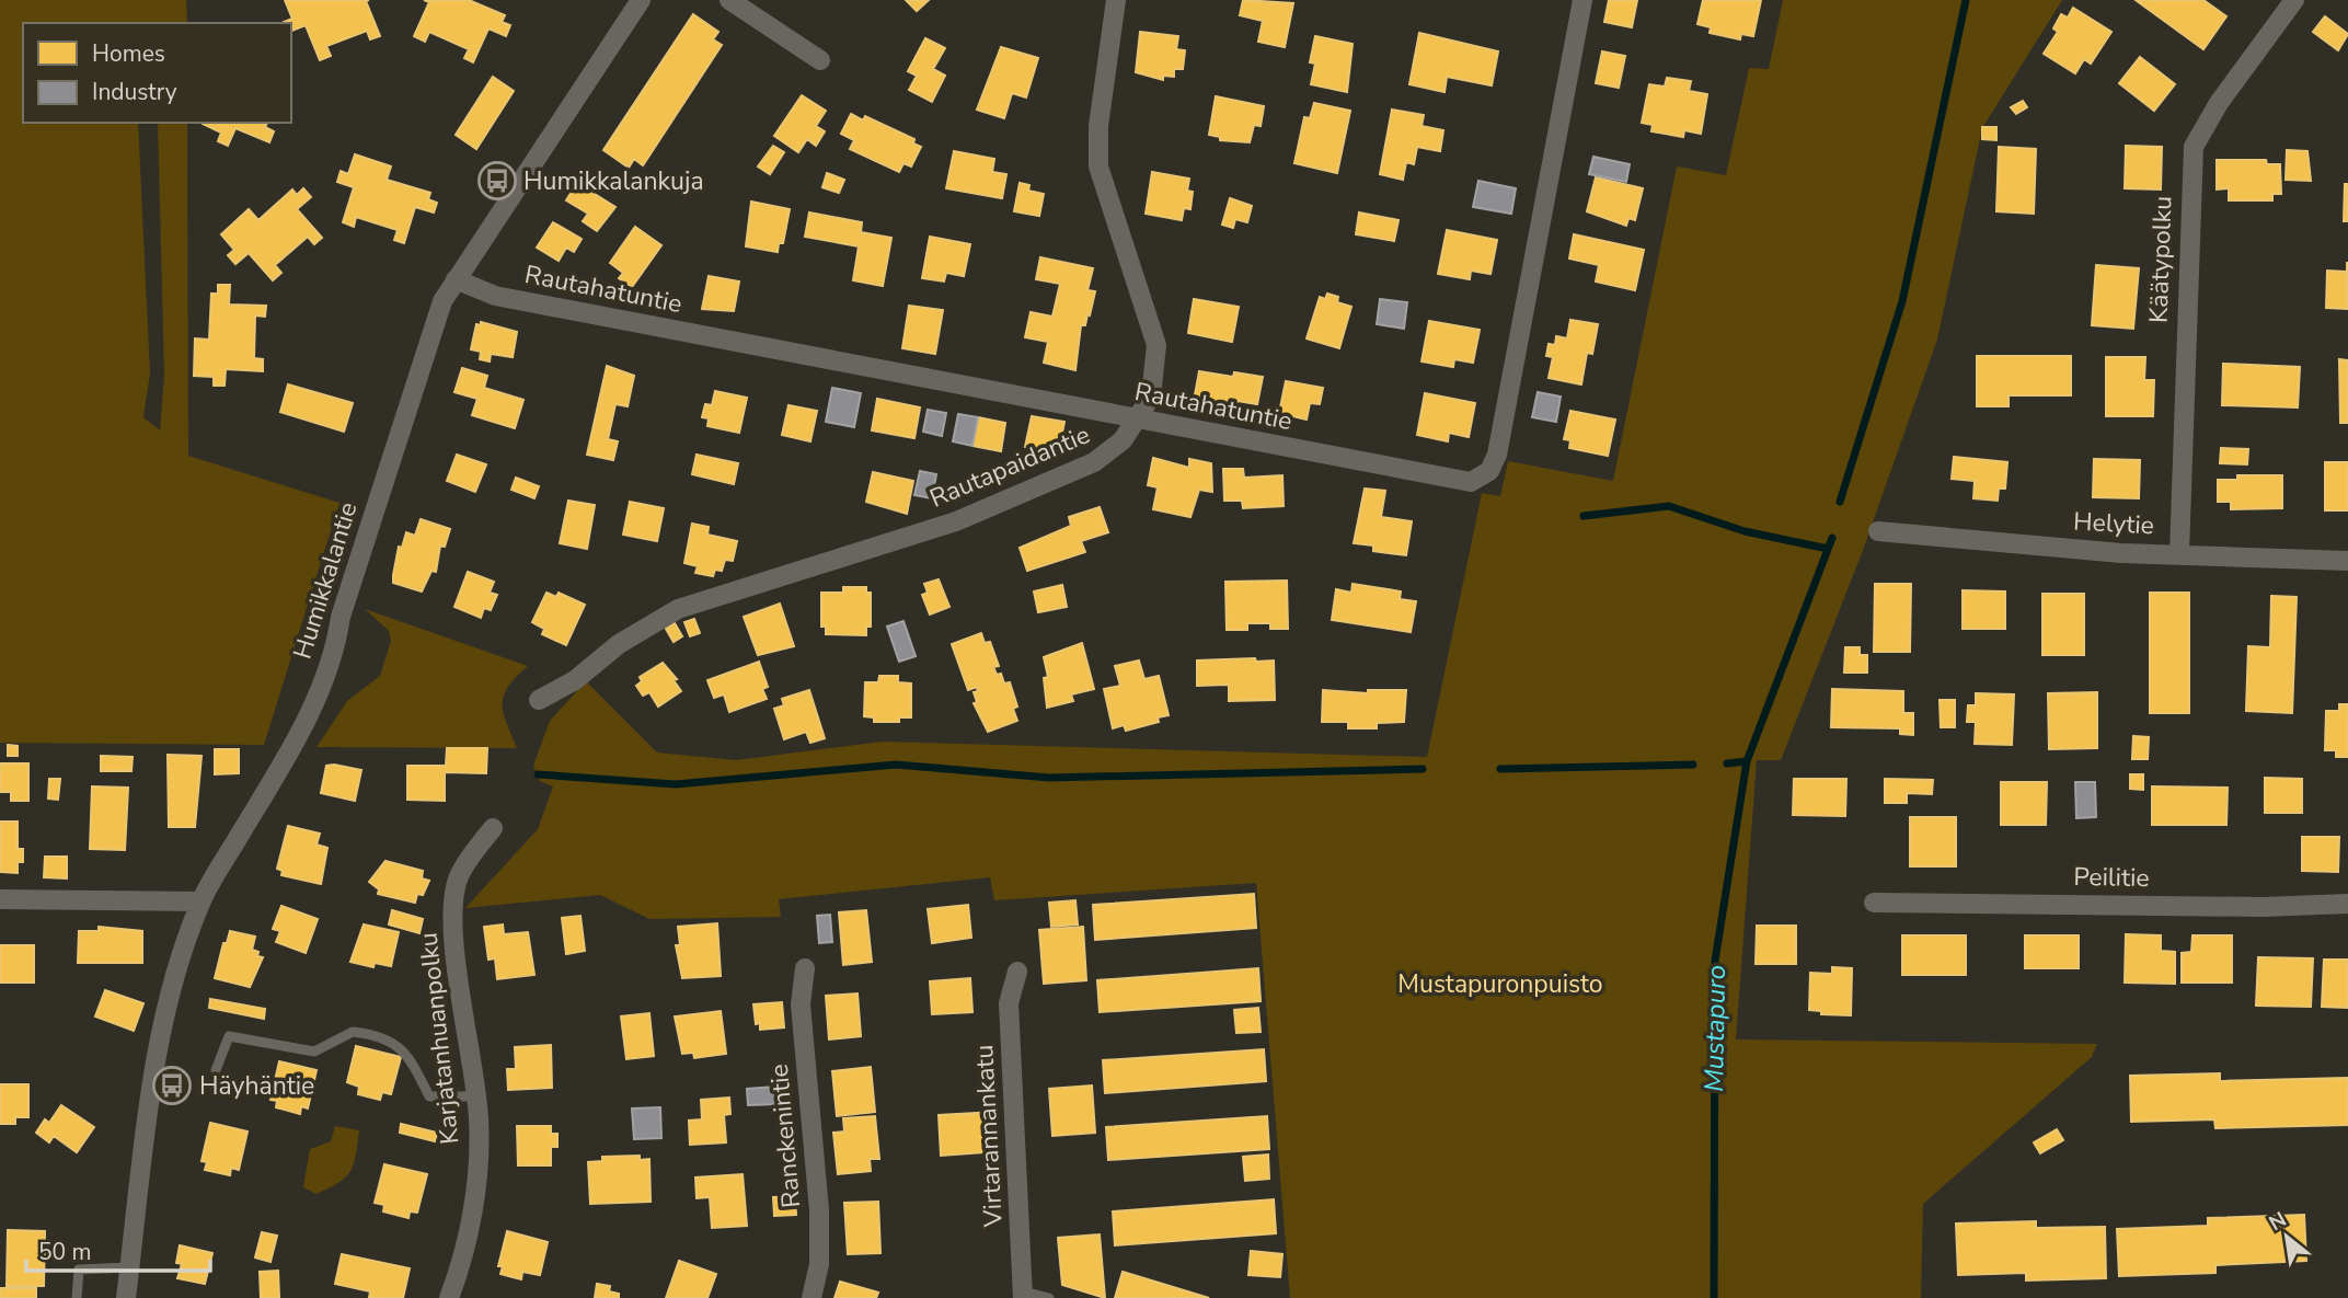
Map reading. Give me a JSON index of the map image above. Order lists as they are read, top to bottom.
{
  "streets": {
    "street": [
      "Käätypolku",
      "Rautahatuntie",
      "Rautapaidantie",
      "Helytie",
      "Humikkalantie",
      "Peilitie",
      "Karjatanhuanpolku",
      "Ranckenintie",
      "Virtarannankatu"
    ]
  },
  "crossings": [
    ["Käätypolku", "Helytie"],
    ["Rautahatuntie", "Rautapaidantie"],
    ["Rautahatuntie", "Humikkalantie"]
  ],
  "water": ["Mustapuro"],
  "parks": ["Mustapuronpuisto"],
  "places": {
    "bus stop": ["Humikkalankuja", "Häyhäntie"]
  },
  "legend": ["Homes", "Industry"],
  "scale_bar": "50 m",
  "north": "top left"
}
